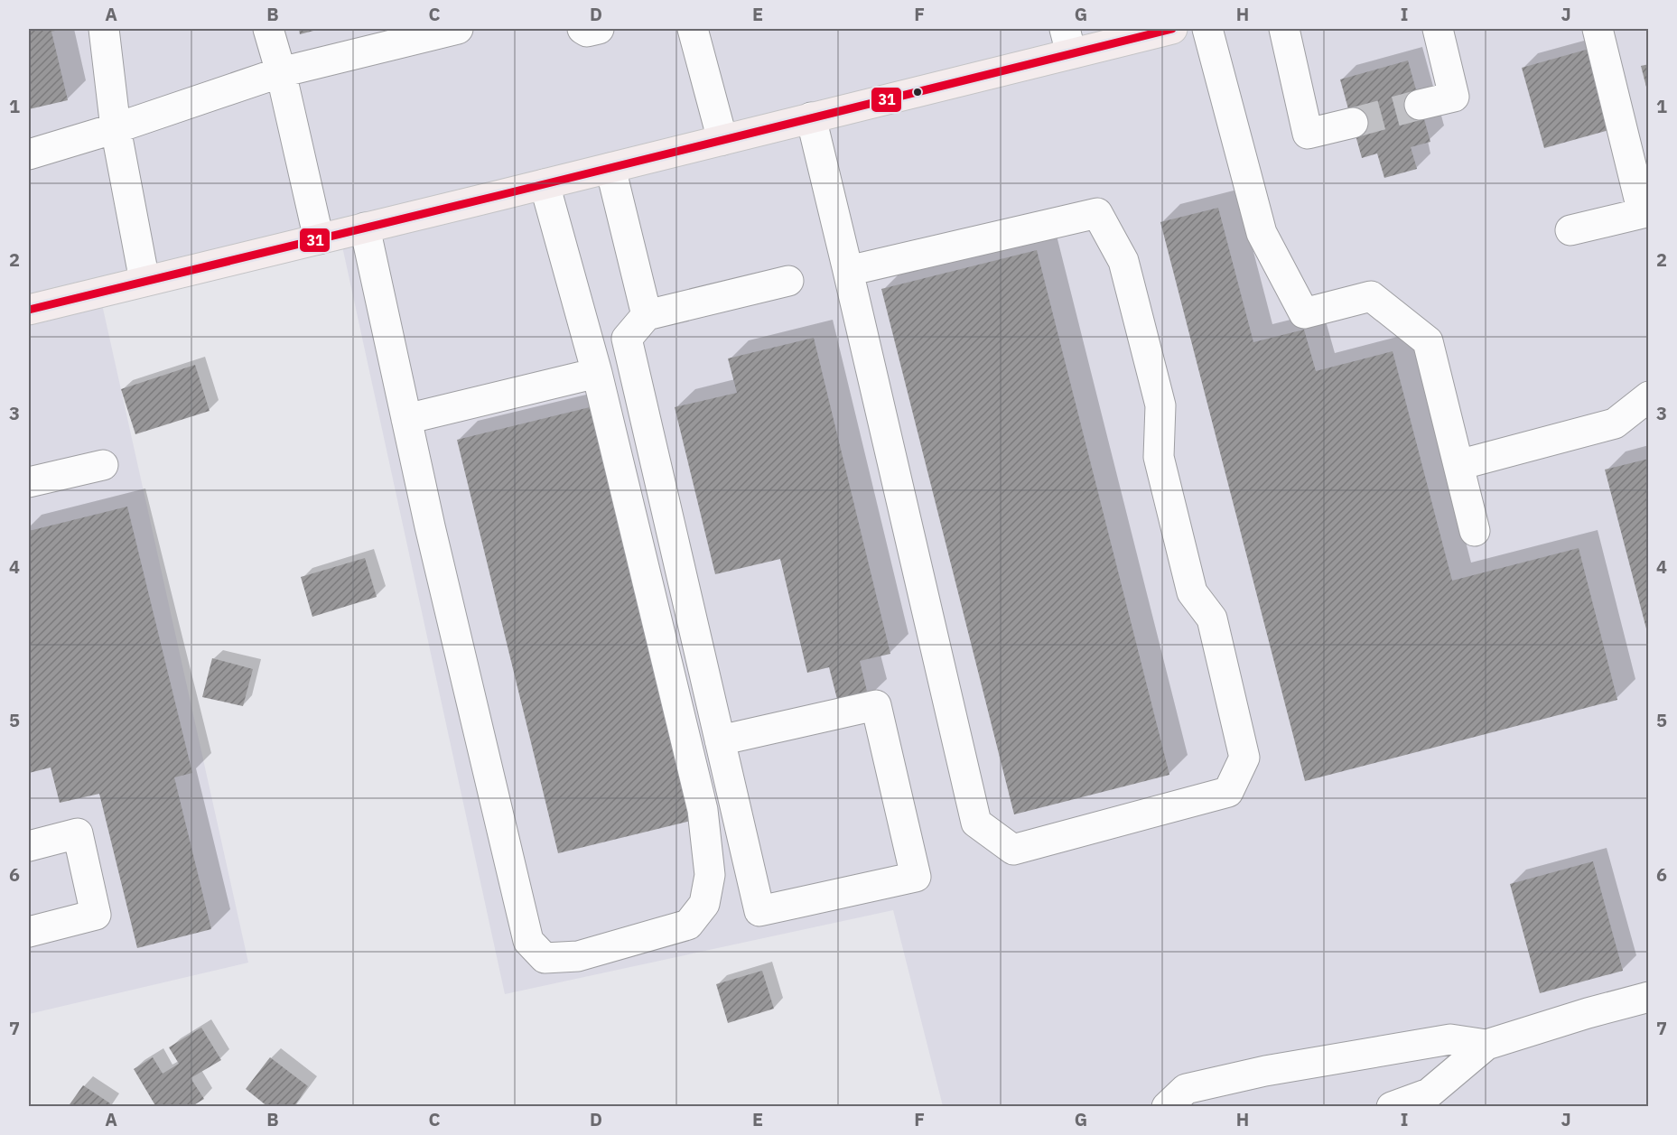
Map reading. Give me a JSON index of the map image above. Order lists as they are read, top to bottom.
{
  "lines": ["transit line 31"],
  "grid": {
    "columns": [
      "A",
      "B",
      "C",
      "D",
      "E",
      "F",
      "G",
      "H",
      "I",
      "J"
    ],
    "rows": [
      "1",
      "2",
      "3",
      "4",
      "5",
      "6",
      "7"
    ]
  }
}
